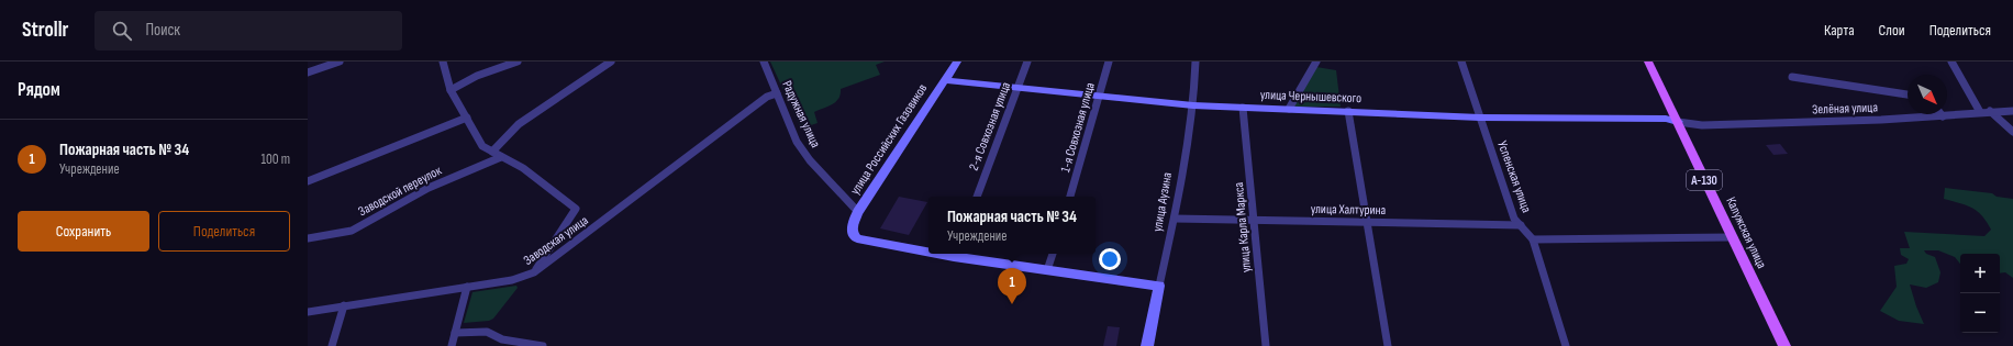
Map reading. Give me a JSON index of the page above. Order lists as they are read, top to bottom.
{
  "streets": {
    "main road": ["А-130", "Калужская улица"],
    "street": [
      "улица Чернышевского",
      "Зелёная улица",
      "Радужная улица",
      "2-я Совхозная улица",
      "1-я Совхозная улица",
      "улица Российских Газовиков",
      "Успенская улица",
      "Заводской переулок",
      "улица Аузина",
      "улица Халтурина",
      "улица Карла Маркса",
      "Заводская улица"
    ]
  },
  "crossings": [
    ["улица Чернышевского", "Зелёная улица"],
    ["улица Чернышевского", "2-я Совхозная улица"],
    ["улица Чернышевского", "1-я Совхозная улица"],
    ["улица Чернышевского", "улица Российских Газовиков"],
    ["улица Чернышевского", "Успенская улица"],
    ["улица Чернышевского", "улица Аузина"],
    ["улица Чернышевского", "улица Карла Маркса"],
    ["улица Чернышевского", "Калужская улица"],
    ["Зелёная улица", "Калужская улица"],
    ["Радужная улица", "улица Российских Газовиков"],
    ["Радужная улица", "Заводская улица"],
    ["Успенская улица", "улица Халтурина"],
    ["улица Аузина", "улица Халтурина"],
    ["улица Халтурина", "улица Карла Маркса"]
  ],
  "north": "bottom right",
  "page": {
    "header": "Strollr",
    "search": "Поиск",
    "nav": ["Карта", "Слои", "Поделиться"],
    "heading": "Рядом",
    "list": [
      {
        "mark": "1",
        "name": "Пожарная часть № 34",
        "note": "Учреждение",
        "value": "100 m"
      }
    ],
    "popup": ["Пожарная часть № 34", "Учреждение"],
    "buttons": ["Сохранить", "Поделиться"],
    "map_buttons": ["+", "−"],
    "pins": "1"
  }
}
